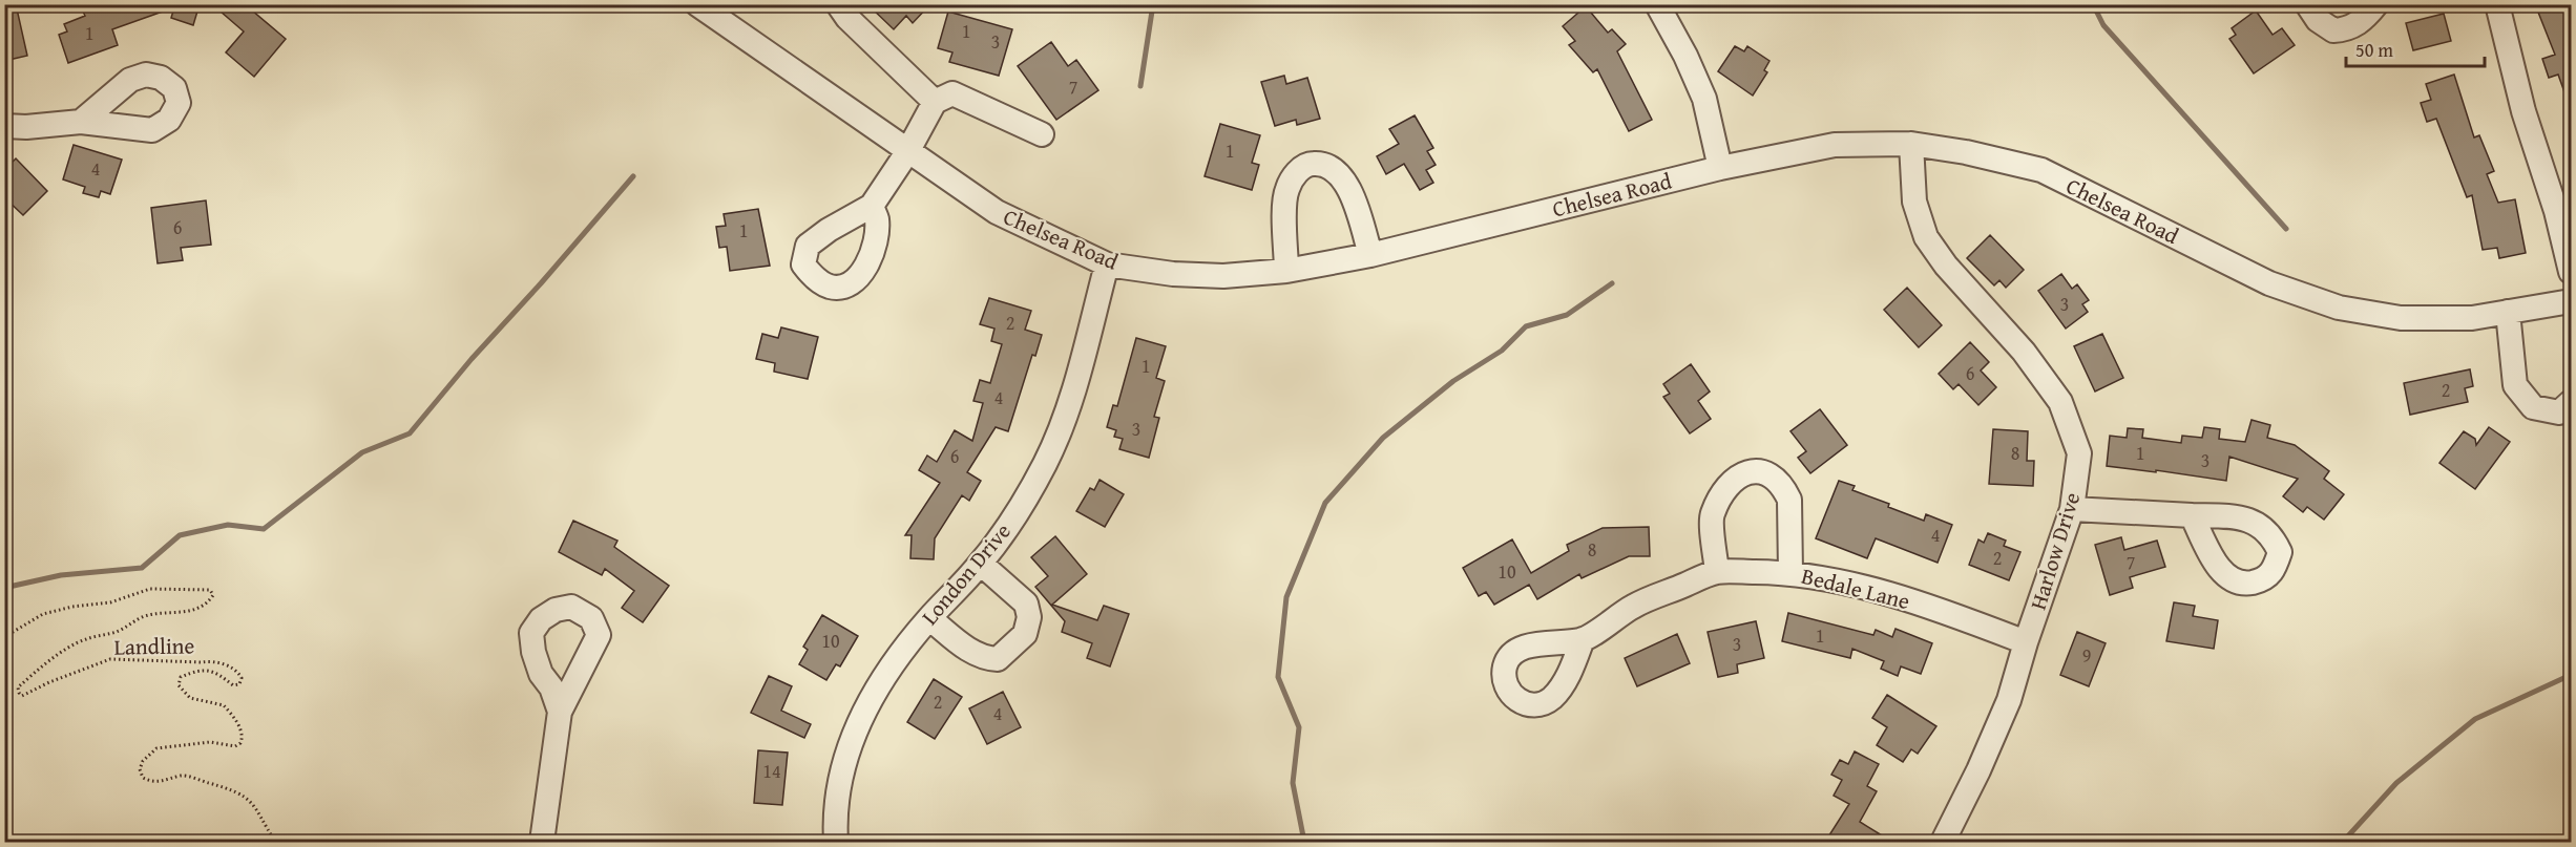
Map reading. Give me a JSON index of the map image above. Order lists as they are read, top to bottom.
{
  "streets": {
    "street": [
      "Chelsea Road",
      "Harlow Drive",
      "London Drive",
      "Bedale Lane"
    ],
    "path": ["Landline"]
  },
  "crossings": [
    ["Chelsea Road", "Harlow Drive"],
    ["Chelsea Road", "London Drive"],
    ["Harlow Drive", "Bedale Lane"]
  ],
  "house_numbers": [
    "1",
    "1",
    "3",
    "7",
    "1",
    "4",
    "6",
    "1",
    "3",
    "2",
    "1",
    "6",
    "2",
    "4",
    "3",
    "8",
    "1",
    "6",
    "3",
    "4",
    "8",
    "2",
    "7",
    "10",
    "1",
    "10",
    "3",
    "9",
    "2",
    "4",
    "14"
  ],
  "scale_bar": "50 m"
}
